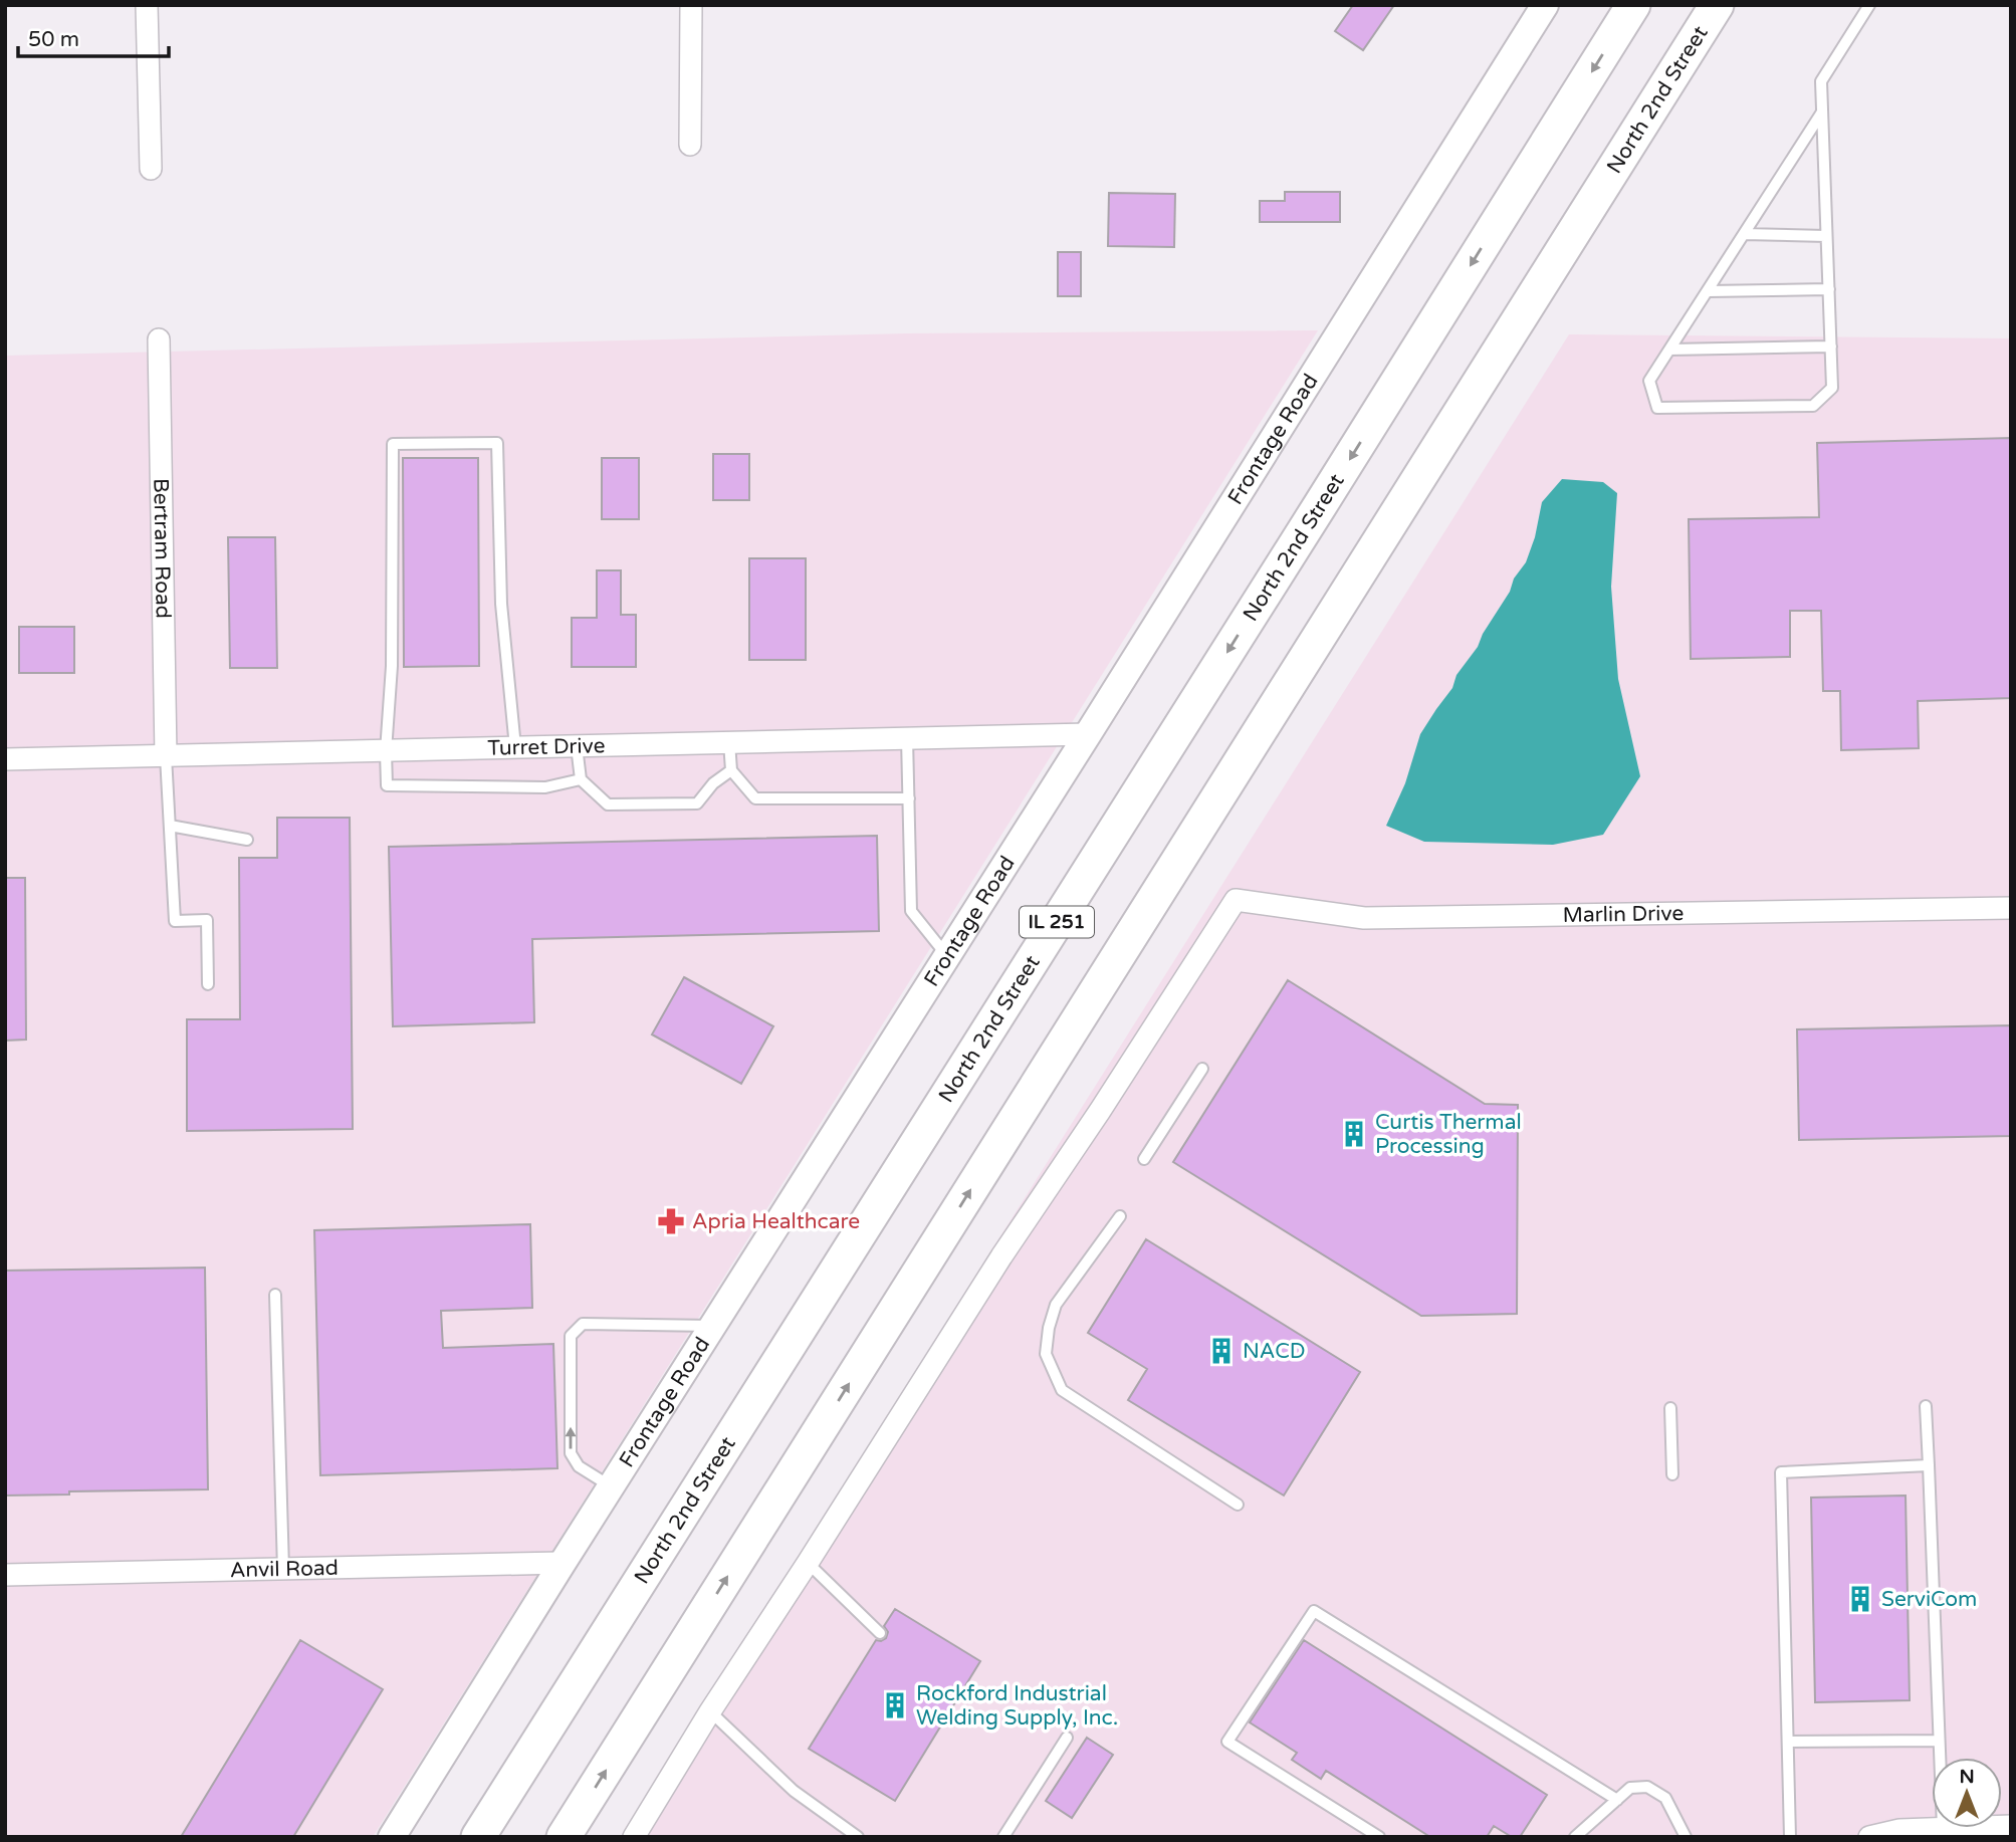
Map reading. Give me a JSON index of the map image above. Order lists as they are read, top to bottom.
{
  "streets": {
    "main road": ["North 2nd Street", "IL 251"],
    "street": [
      "Frontage Road",
      "Bertram Road",
      "Turret Drive",
      "Marlin Drive",
      "Anvil Road"
    ]
  },
  "crossings": [
    ["Frontage Road", "Turret Drive"],
    ["Frontage Road", "Anvil Road"],
    ["Bertram Road", "Turret Drive"]
  ],
  "places": {
    "building": [
      "Curtis Thermal Processing",
      "NACD",
      "ServiCom",
      "Rockford Industrial Welding Supply, Inc."
    ],
    "pharmacy": ["Apria Healthcare"]
  },
  "scale_bar": "50 m",
  "north": "top"
}
